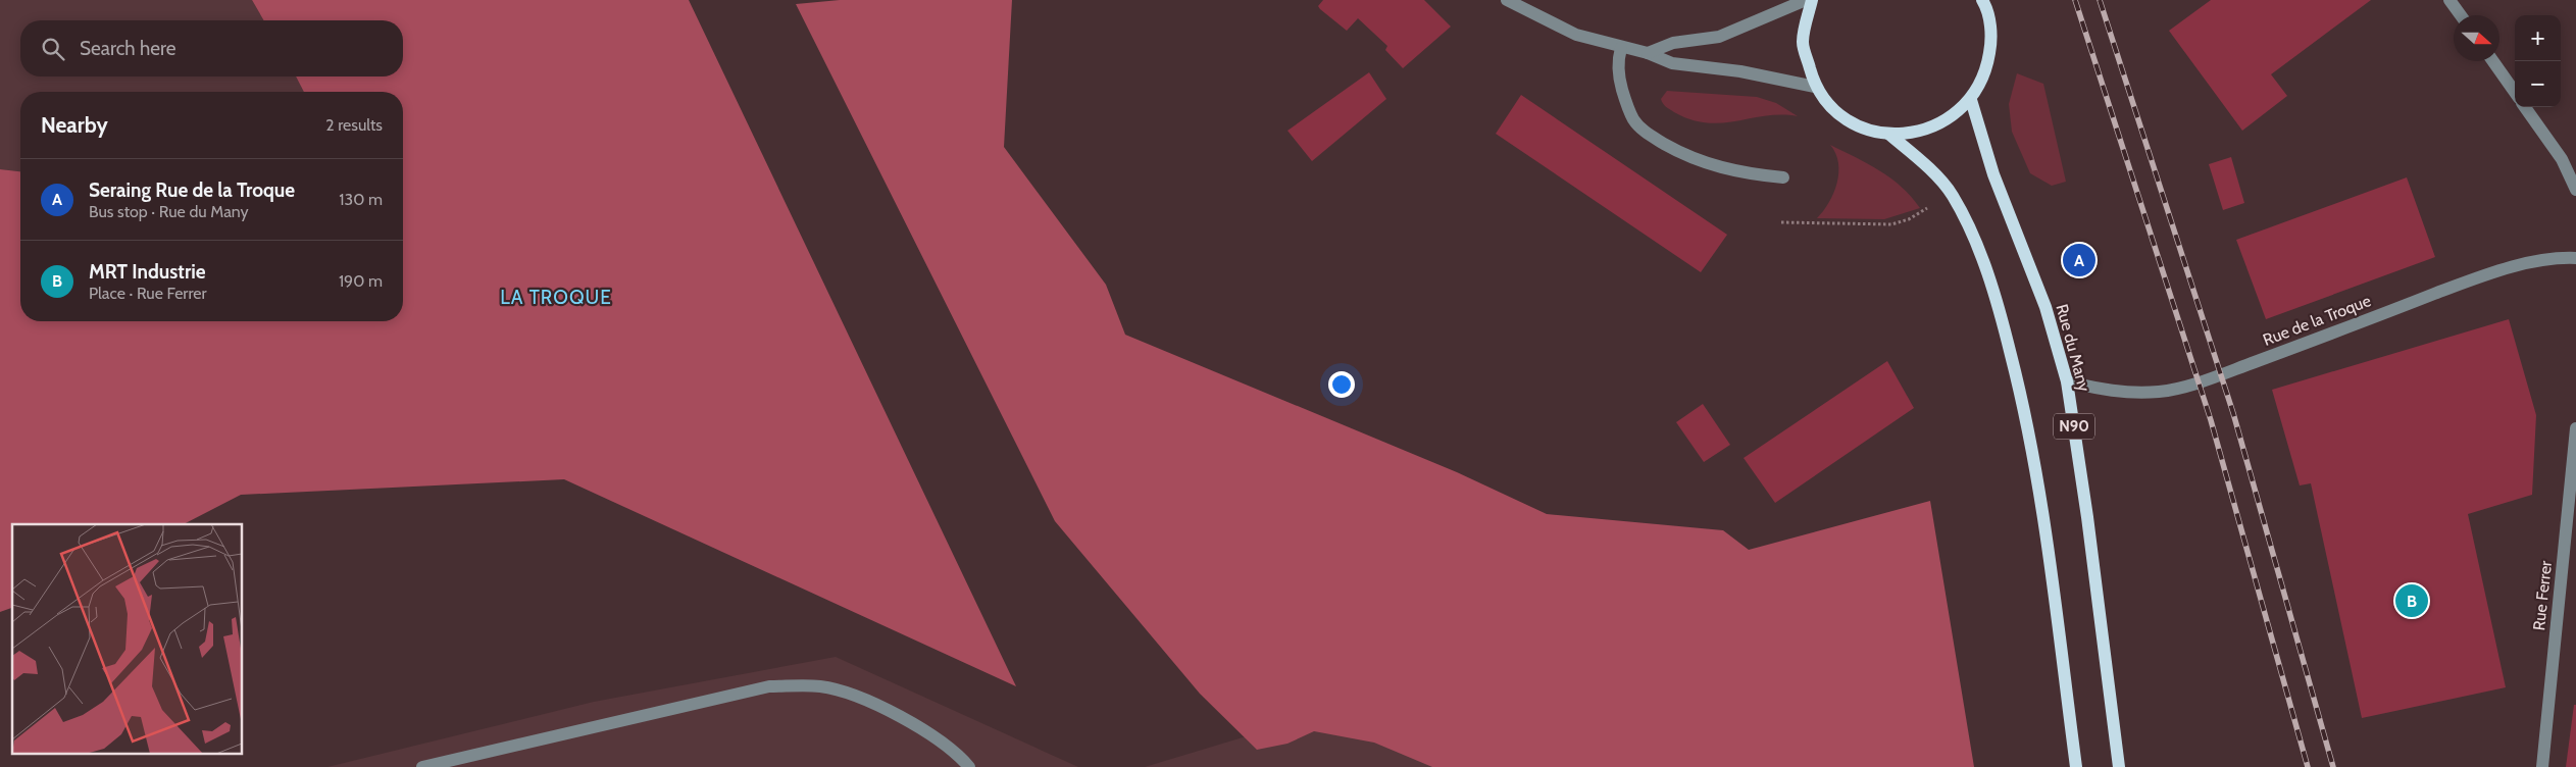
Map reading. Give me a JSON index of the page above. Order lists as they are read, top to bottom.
{
  "streets": {
    "main road": ["Rue du Many", "N90"],
    "street": ["Rue de la Troque", "Rue Ferrer"]
  },
  "crossings": [
    ["Rue de la Troque", "Rue du Many"]
  ],
  "districts": ["LA TROQUE"],
  "north": "right",
  "page": {
    "map_buttons": ["+", "−"],
    "search": "Search here",
    "heading": ["Nearby", "2 results"],
    "list": [
      {
        "mark": "A",
        "name": "Seraing Rue de la Troque",
        "note": "Bus stop · Rue du Many",
        "value": "130 m"
      },
      {
        "mark": "B",
        "name": "MRT Industrie",
        "note": "Place · Rue Ferrer",
        "value": "190 m"
      }
    ],
    "pins": ["A", "B"]
  }
}
